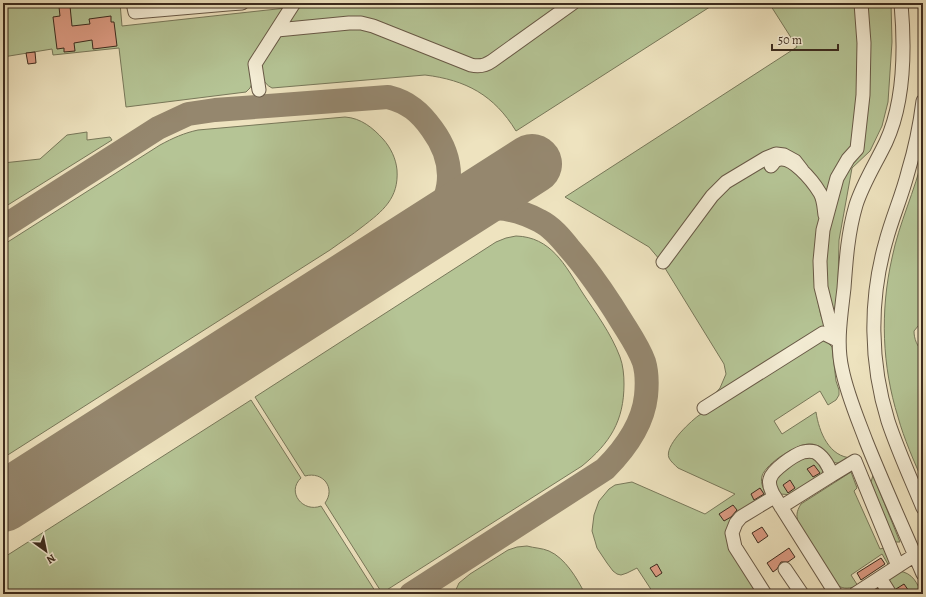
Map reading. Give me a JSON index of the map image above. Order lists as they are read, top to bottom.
{
  "scale_bar": "50 m",
  "north": "bottom right"
}
